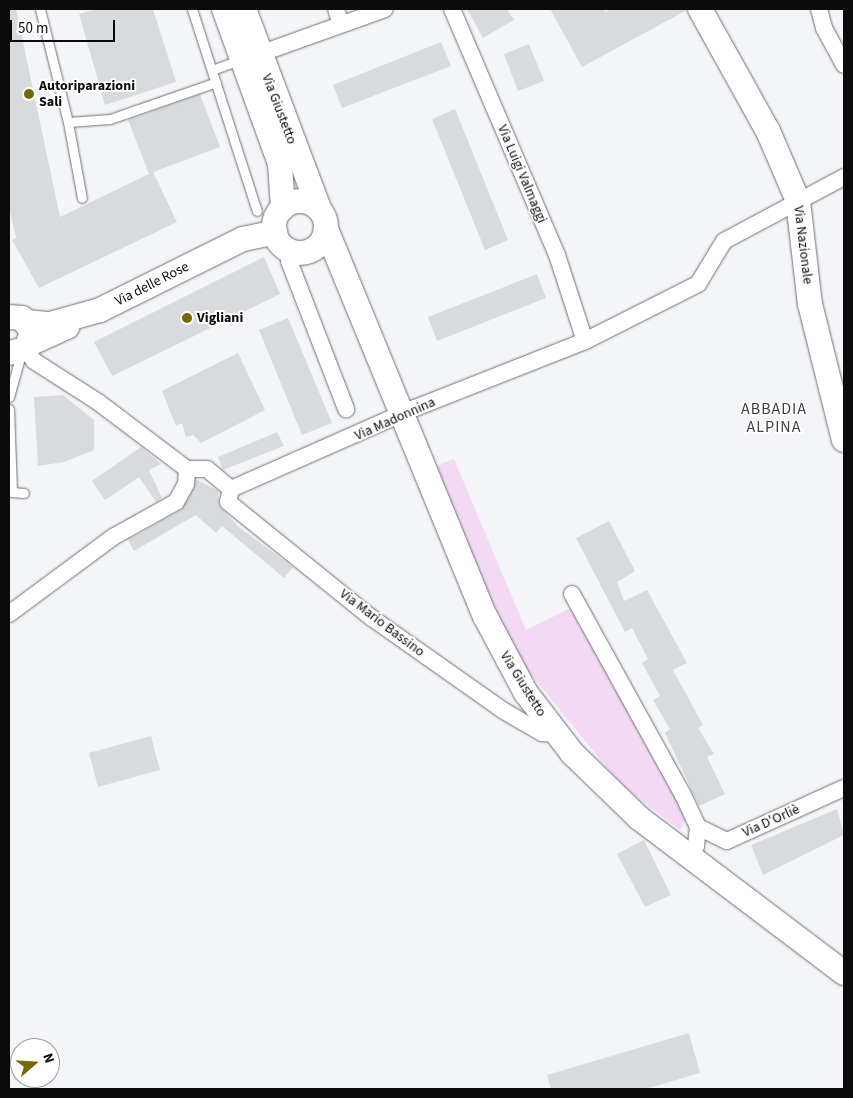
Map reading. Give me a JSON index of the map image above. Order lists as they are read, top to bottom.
{
  "streets": {
    "main road": ["Via Giustetto", "Via Nazionale", "Via delle Rose"],
    "street": [
      "Via Luigi Valmaggi",
      "Via Madonnina",
      "Via Mario Bassino",
      "Via D'Orliè"
    ]
  },
  "crossings": [
    ["Via Giustetto", "Via delle Rose"],
    ["Via Giustetto", "Via Madonnina"],
    ["Via Giustetto", "Via Mario Bassino"],
    ["Via Luigi Valmaggi", "Via Madonnina"],
    ["Via Nazionale", "Via Madonnina"],
    ["Via Madonnina", "Via Mario Bassino"]
  ],
  "districts": ["ABBADIA ALPINA"],
  "places": ["Autoriparazioni Sali", "Vigliani"],
  "scale_bar": "50 m",
  "north": "right"
}
